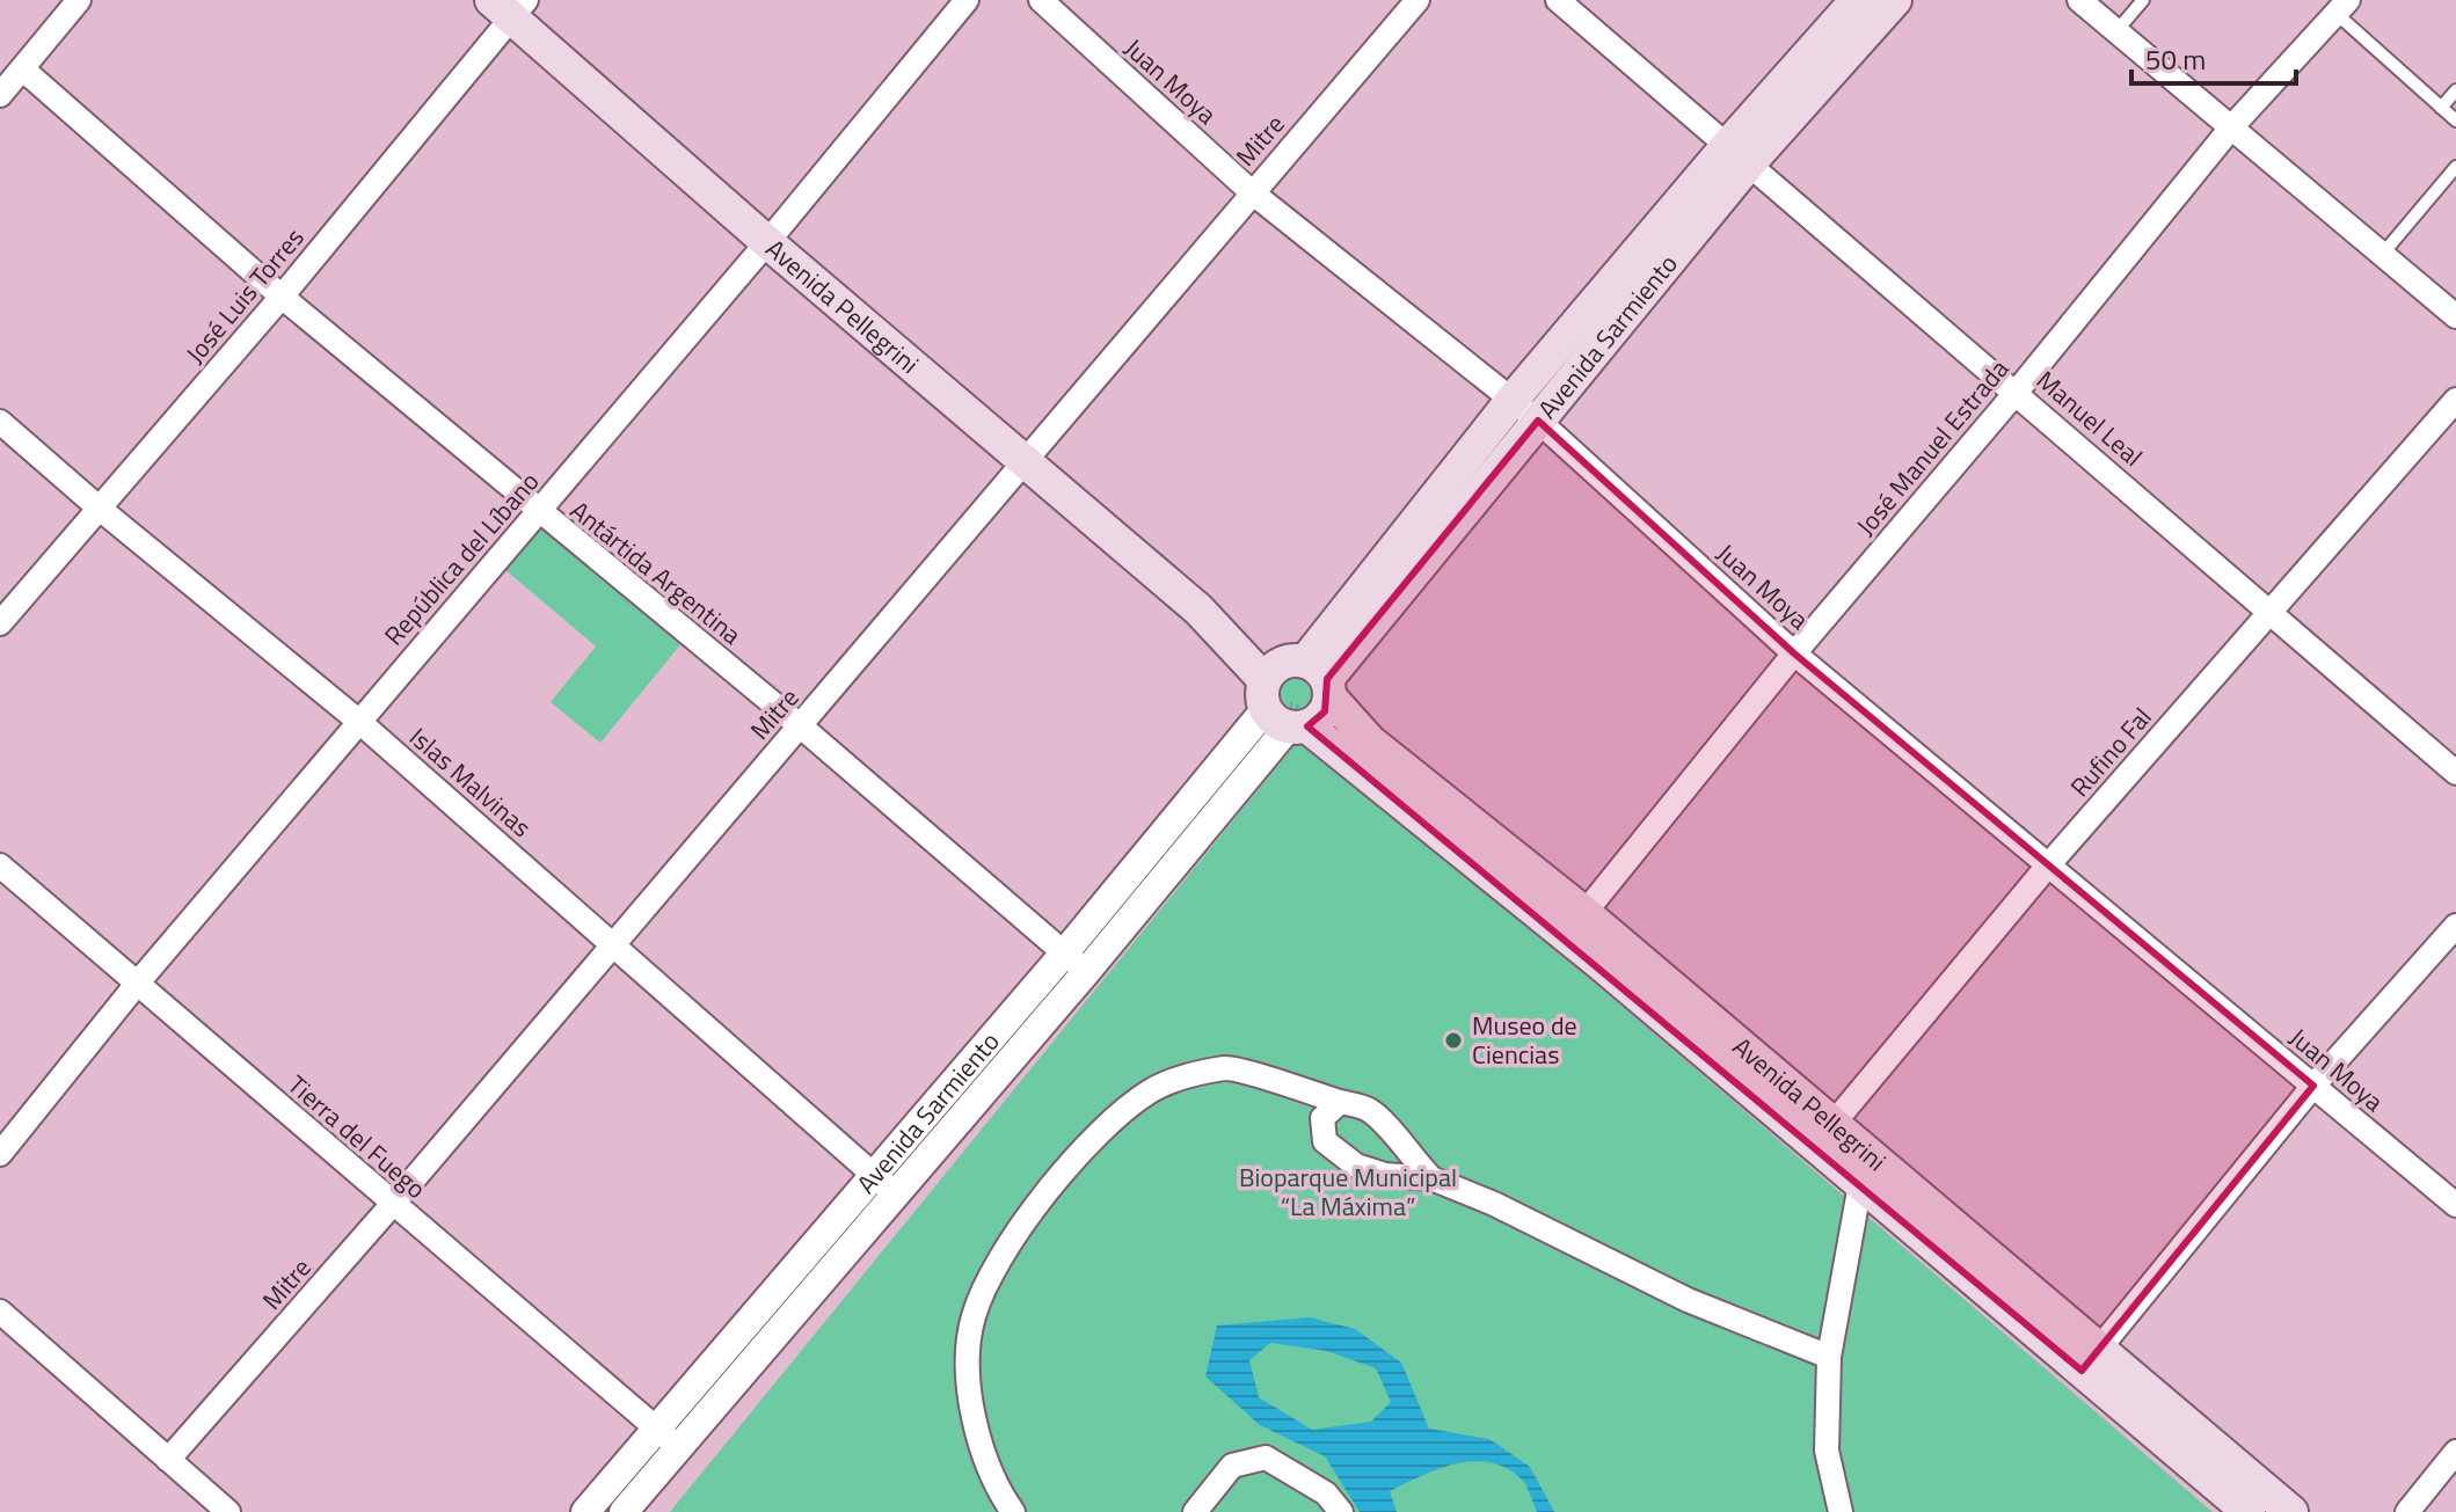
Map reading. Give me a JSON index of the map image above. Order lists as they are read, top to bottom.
{
  "streets": {
    "main road": ["Avenida Pellegrini", "Avenida Sarmiento"],
    "street": [
      "Juan Moya",
      "Mitre",
      "José Luis Torres",
      "Manuel Leal",
      "José Manuel Estrada",
      "República del Líbano",
      "Antártida Argentina",
      "Rufino Fal",
      "Islas Malvinas",
      "Tierra del Fuego"
    ]
  },
  "crossings": [
    ["Juan Moya", "Mitre"],
    ["Juan Moya", "Avenida Sarmiento"],
    ["Juan Moya", "José Manuel Estrada"],
    ["Juan Moya", "Rufino Fal"],
    ["Mitre", "Avenida Pellegrini"],
    ["Mitre", "Antártida Argentina"],
    ["Mitre", "Islas Malvinas"],
    ["Mitre", "Tierra del Fuego"],
    ["José Luis Torres", "Avenida Pellegrini"],
    ["José Luis Torres", "Antártida Argentina"],
    ["José Luis Torres", "Islas Malvinas"],
    ["Avenida Pellegrini", "Avenida Sarmiento"],
    ["Avenida Pellegrini", "José Manuel Estrada"],
    ["Avenida Pellegrini", "República del Líbano"],
    ["Avenida Pellegrini", "Rufino Fal"],
    ["Avenida Sarmiento", "Manuel Leal"],
    ["Avenida Sarmiento", "Antártida Argentina"],
    ["Avenida Sarmiento", "Islas Malvinas"],
    ["Avenida Sarmiento", "Tierra del Fuego"],
    ["Manuel Leal", "José Manuel Estrada"],
    ["Manuel Leal", "Rufino Fal"],
    ["República del Líbano", "Antártida Argentina"],
    ["República del Líbano", "Islas Malvinas"],
    ["República del Líbano", "Tierra del Fuego"]
  ],
  "parks": ["Bioparque Municipal “La Máxima”"],
  "places": ["Museo de Ciencias"],
  "scale_bar": "50 m"
}
